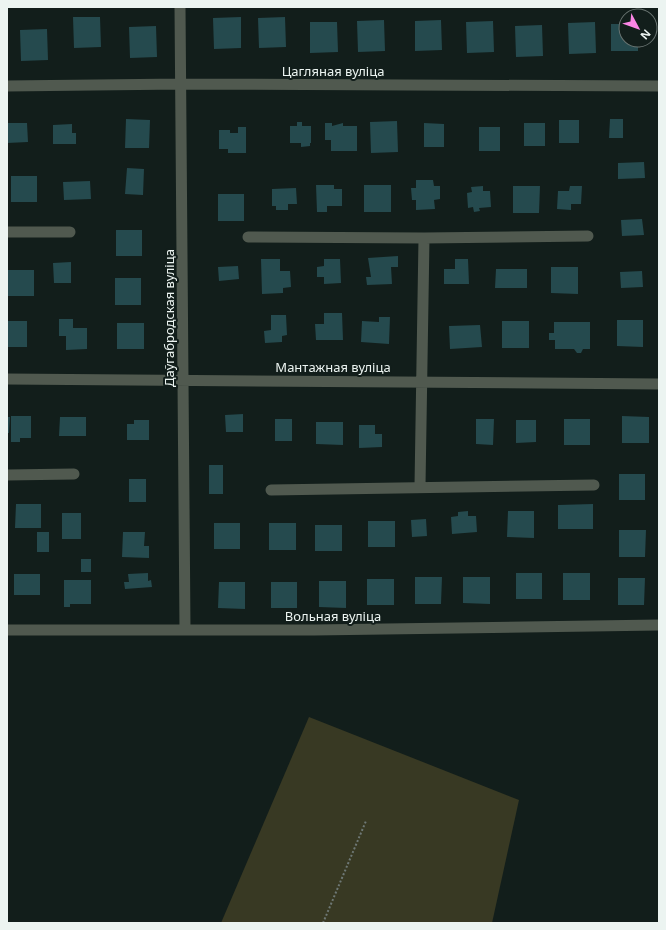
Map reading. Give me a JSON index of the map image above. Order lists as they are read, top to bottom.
{
  "streets": {
    "street": [
      "Цагляная вуліца",
      "Даўгабродская вуліца",
      "Мантажная вуліца",
      "Вольная вуліца"
    ]
  },
  "crossings": [
    ["Цагляная вуліца", "Даўгабродская вуліца"],
    ["Даўгабродская вуліца", "Мантажная вуліца"],
    ["Даўгабродская вуліца", "Вольная вуліца"]
  ],
  "north": "bottom right"
}
